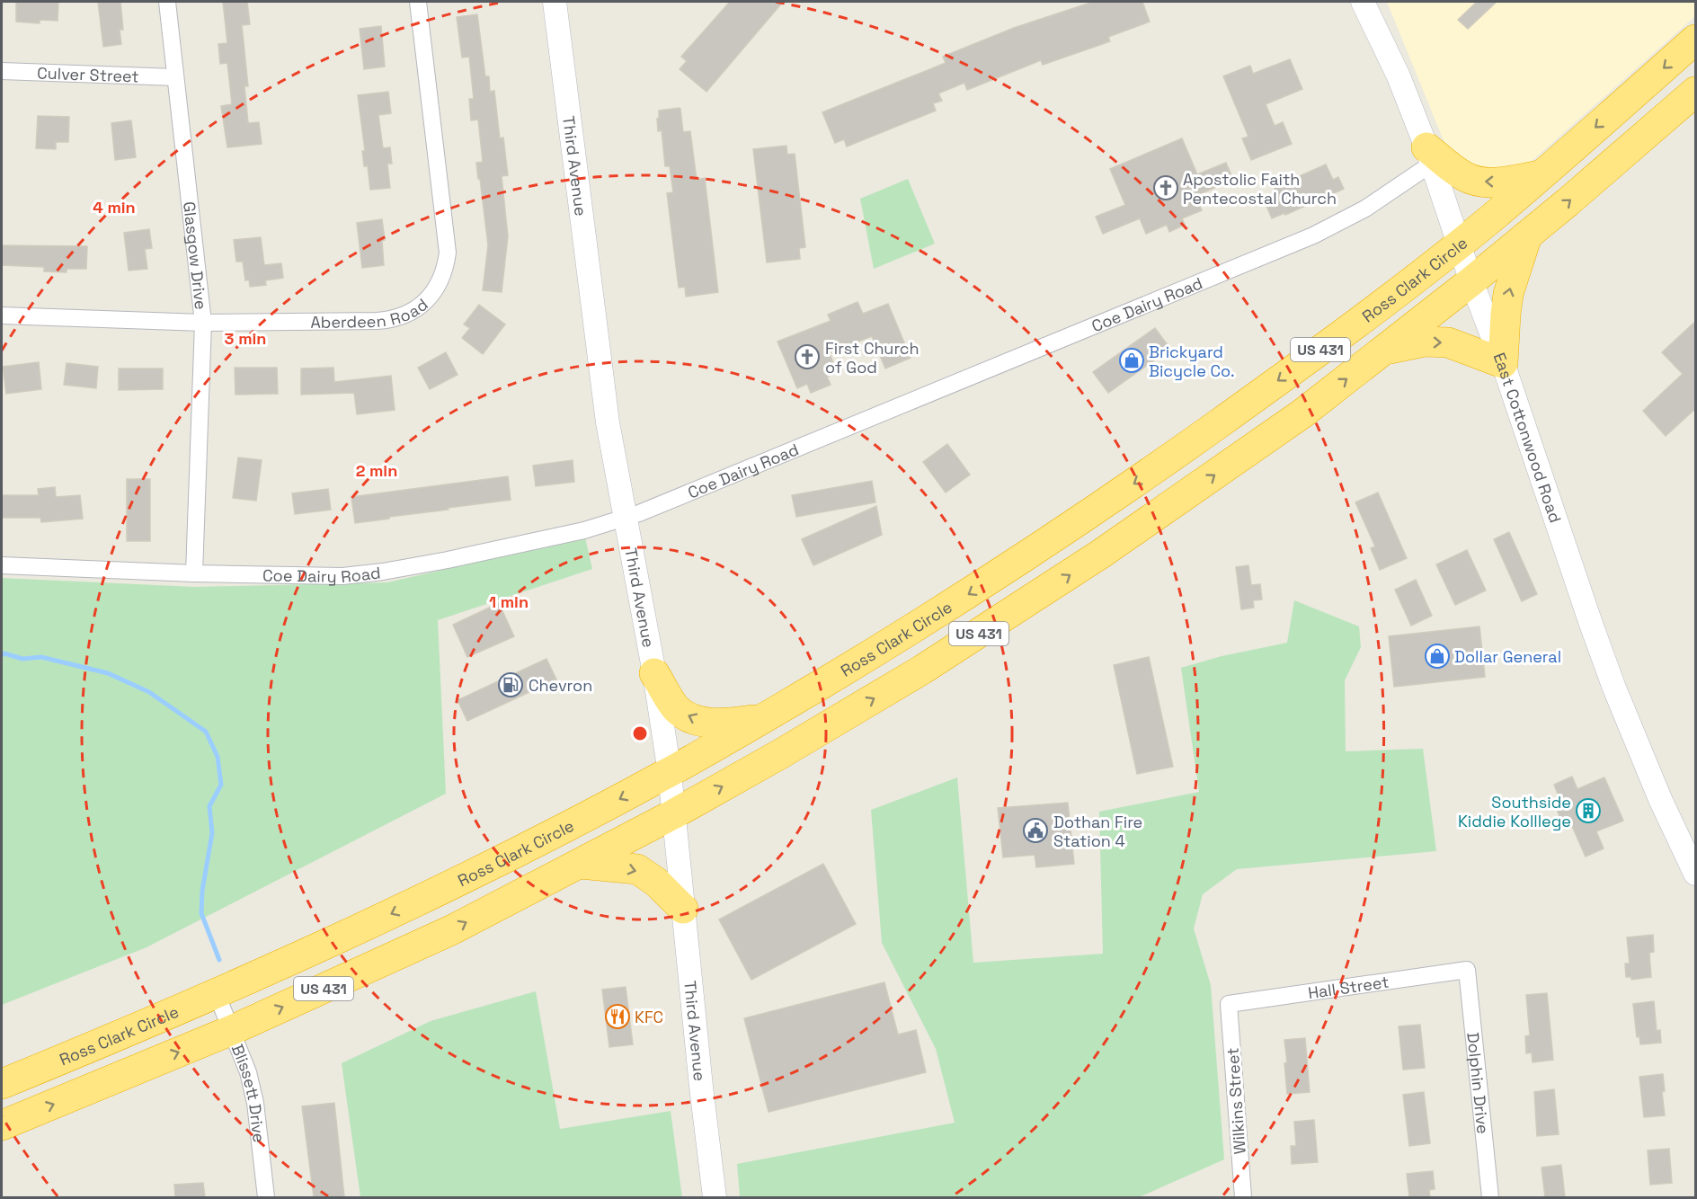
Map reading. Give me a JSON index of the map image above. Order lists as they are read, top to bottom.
{
  "streets": {
    "highway": ["Ross Clark Circle", "US 431"],
    "street": [
      "Culver Street",
      "Third Avenue",
      "Glasgow Drive",
      "Coe Dairy Road",
      "Aberdeen Road",
      "East Cottonwood Road",
      "Hall Street",
      "Dolphin Drive",
      "Blissett Drive",
      "Wilkins Street"
    ]
  },
  "crossings": [
    ["Culver Street", "Glasgow Drive"],
    ["Third Avenue", "Ross Clark Circle"],
    ["Third Avenue", "Coe Dairy Road"],
    ["Third Avenue", "US 431"],
    ["Glasgow Drive", "Coe Dairy Road"],
    ["Glasgow Drive", "Aberdeen Road"],
    ["Ross Clark Circle", "East Cottonwood Road"],
    ["Ross Clark Circle", "Blissett Drive"],
    ["Coe Dairy Road", "East Cottonwood Road"],
    ["US 431", "East Cottonwood Road"],
    ["US 431", "Blissett Drive"],
    ["Hall Street", "Dolphin Drive"],
    ["Hall Street", "Wilkins Street"]
  ],
  "places": {
    "church": ["Apostolic Faith Pentecostal Church", "First Church of God"],
    "shop": ["Brickyard Bicycle Co.", "Dollar General"],
    "fuel station": ["Chevron"],
    "building": ["Southside Kiddie Kolllege"],
    "public building": ["Dothan Fire Station 4"],
    "restaurant": ["KFC"]
  },
  "rings": [
    "4 min",
    "3 min",
    "2 min",
    "1 min"
  ]
}
